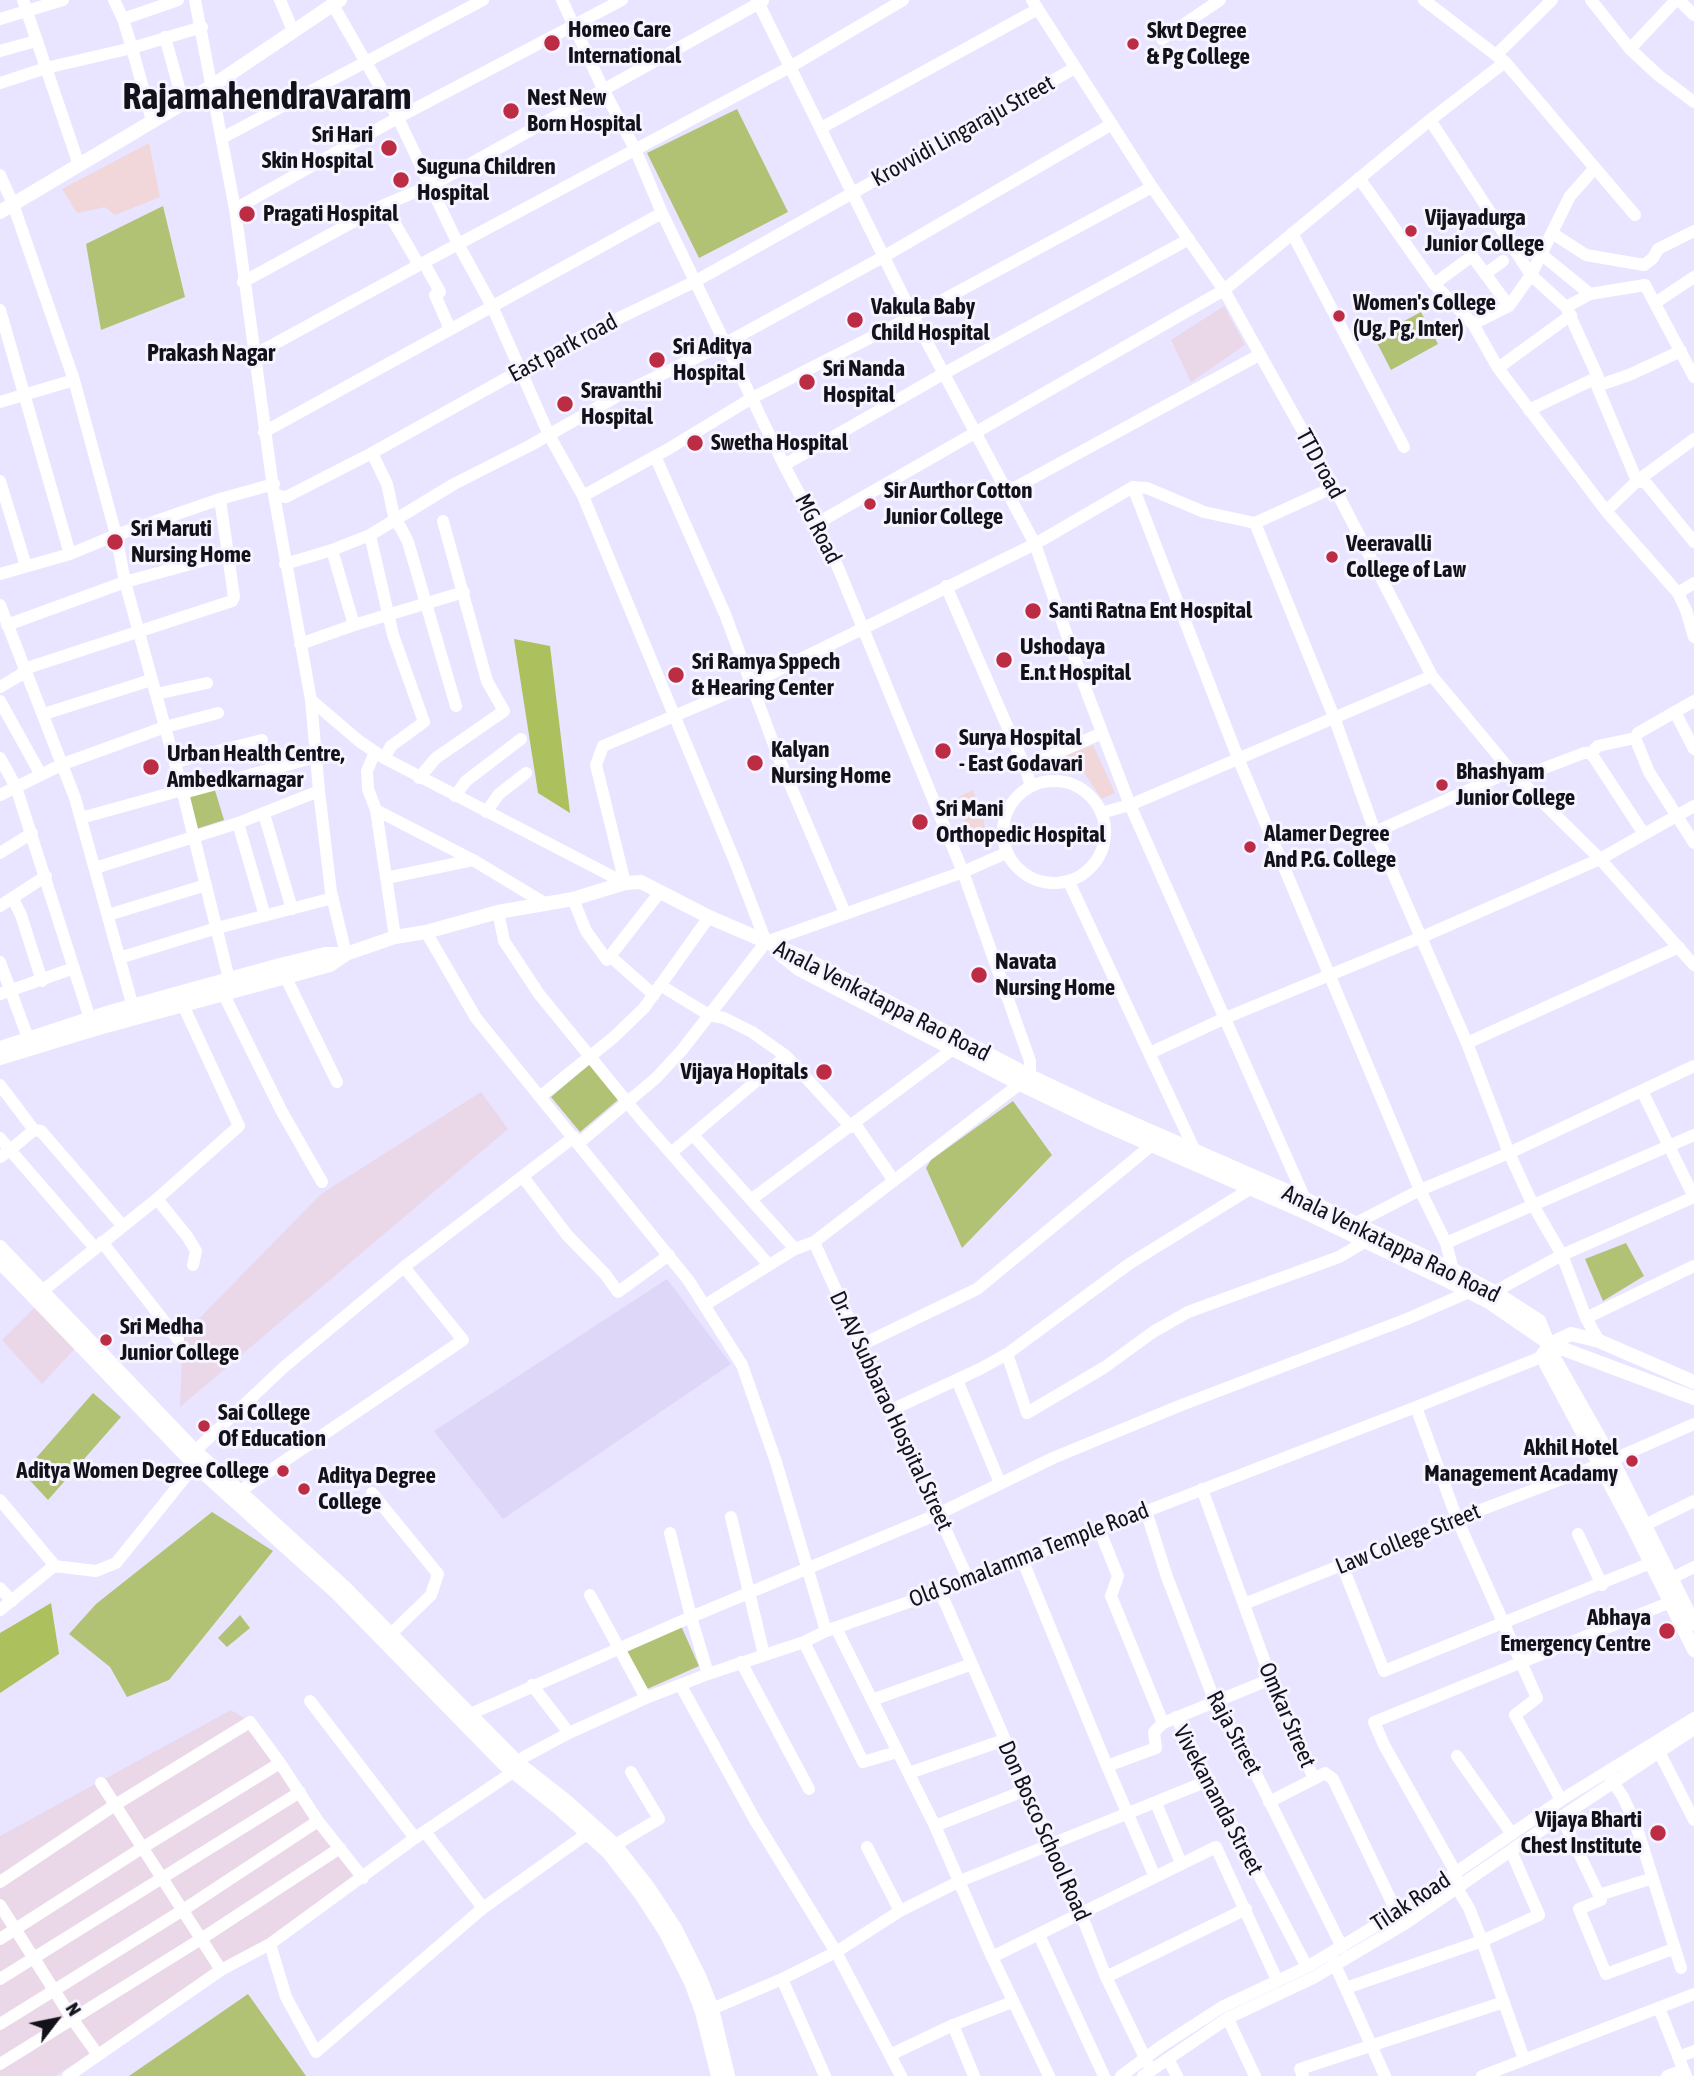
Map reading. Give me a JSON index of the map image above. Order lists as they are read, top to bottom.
{
  "streets": {
    "main road": ["Anala Venkatappa Rao Road"],
    "street": [
      "Krovvidi Lingaraju Street",
      "East park road",
      "TTD road",
      "MG Road",
      "Dr. AV Subbarao Hospital Street",
      "Law College Street",
      "Old Somalamma Temple Road",
      "Omkar Street",
      "Raja Street",
      "Vivekananda Street",
      "Don Bosco School Road",
      "Tilak Road"
    ]
  },
  "crossings": [
    ["Krovvidi Lingaraju Street", "East park road"],
    ["Krovvidi Lingaraju Street", "TTD road"],
    ["East park road", "MG Road"],
    ["MG Road", "Anala Venkatappa Rao Road"],
    ["Anala Venkatappa Rao Road", "Old Somalamma Temple Road"],
    ["Dr. AV Subbarao Hospital Street", "Old Somalamma Temple Road"],
    ["Law College Street", "Omkar Street"],
    ["Old Somalamma Temple Road", "Omkar Street"],
    ["Old Somalamma Temple Road", "Raja Street"],
    ["Old Somalamma Temple Road", "Vivekananda Street"],
    ["Old Somalamma Temple Road", "Don Bosco School Road"],
    ["Omkar Street", "Tilak Road"],
    ["Raja Street", "Tilak Road"],
    ["Vivekananda Street", "Tilak Road"],
    ["Don Bosco School Road", "Tilak Road"]
  ],
  "districts": ["Rajamahendravaram", "Prakash Nagar"],
  "places": [
    "Homeo Care International",
    "Skvt Degree & Pg College",
    "Nest New Born Hospital",
    "Sri Hari Skin Hospital",
    "Suguna Children Hospital",
    "Pragati Hospital",
    "Vijayadurga Junior College",
    "Women's College (Ug, Pg, Inter)",
    "Vakula Baby Child Hospital",
    "Sri Aditya Hospital",
    "Sri Nanda Hospital",
    "Sravanthi Hospital",
    "Swetha Hospital",
    "Sir Aurthor Cotton Junior College",
    "Sri Maruti Nursing Home",
    "Veeravalli College of Law",
    "Santi Ratna Ent Hospital",
    "Ushodaya E.n.t Hospital",
    "Sri Ramya Sppech & Hearing Center",
    "Surya Hospital - East Godavari",
    "Kalyan Nursing Home",
    "Urban Health Centre, Ambedkarnagar",
    "Bhashyam Junior College",
    "Sri Mani Orthopedic Hospital",
    "Alamer Degree And P.G. College",
    "Navata Nursing Home",
    "Vijaya Hopitals",
    "Sri Medha Junior College",
    "Sai College Of Education",
    "Akhil Hotel Management Acadamy",
    "Aditya Women Degree College",
    "Aditya Degree College",
    "Abhaya Emergency Centre",
    "Vijaya Bharti Chest Institute"
  ],
  "north": "top right"
}
